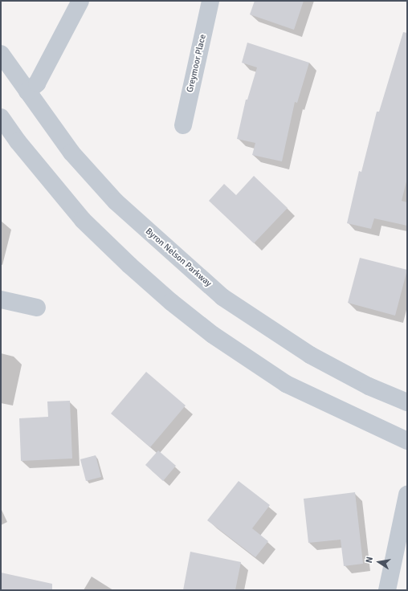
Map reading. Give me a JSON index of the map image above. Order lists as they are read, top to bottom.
{
  "streets": {
    "street": ["Greymoor Place", "Byron Nelson Parkway"]
  },
  "north": "left"
}
